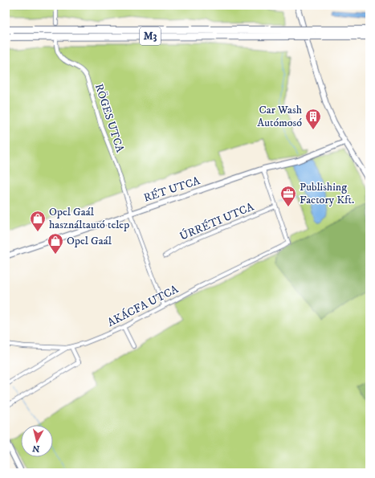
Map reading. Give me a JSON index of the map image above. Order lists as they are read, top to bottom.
{
  "streets": {
    "highway": ["M3"],
    "street": [
      "RÖGES UTCA",
      "RÉT UTCA",
      "ÚRRÉTI UTCA",
      "AKÁCFA UTCA"
    ]
  },
  "crossings": [
    ["RÖGES UTCA", "RÉT UTCA"],
    ["RÖGES UTCA", "AKÁCFA UTCA"],
    ["ÚRRÉTI UTCA", "AKÁCFA UTCA"]
  ],
  "places": {
    "building": ["Car Wash Autómosó"],
    "office": ["Publishing Factory Kft."],
    "shop": ["Opel Gaál használtautó telep", "Opel Gaál"]
  },
  "north": "bottom"
}
